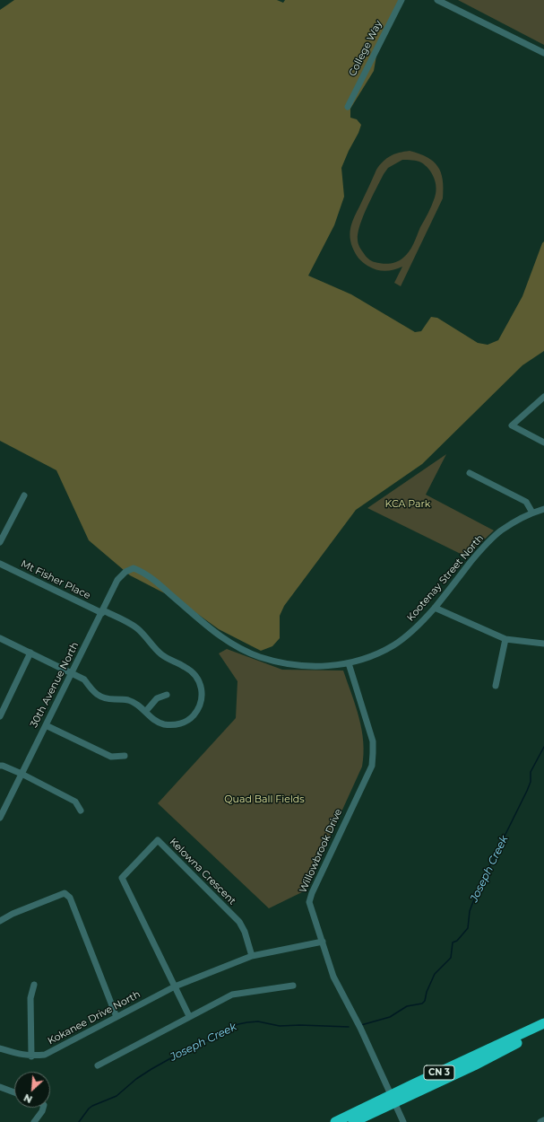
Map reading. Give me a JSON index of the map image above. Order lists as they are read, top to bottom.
{
  "streets": {
    "highway": ["CN 3"],
    "street": [
      "College Way",
      "Kootenay Street North",
      "Mt Fisher Place",
      "30th Avenue North",
      "Willowbrook Drive",
      "Kelowna Crescent",
      "Kokanee Drive North"
    ]
  },
  "crossings": [
    ["Kootenay Street North", "30th Avenue North"],
    ["Kootenay Street North", "Willowbrook Drive"],
    ["Mt Fisher Place", "30th Avenue North"],
    ["Willowbrook Drive", "Kokanee Drive North"],
    ["Willowbrook Drive", "CN 3"],
    ["Kelowna Crescent", "Kokanee Drive North"]
  ],
  "water": ["Joseph Creek"],
  "parks": ["KCA Park", "Quad Ball Fields"],
  "north": "bottom left"
}
